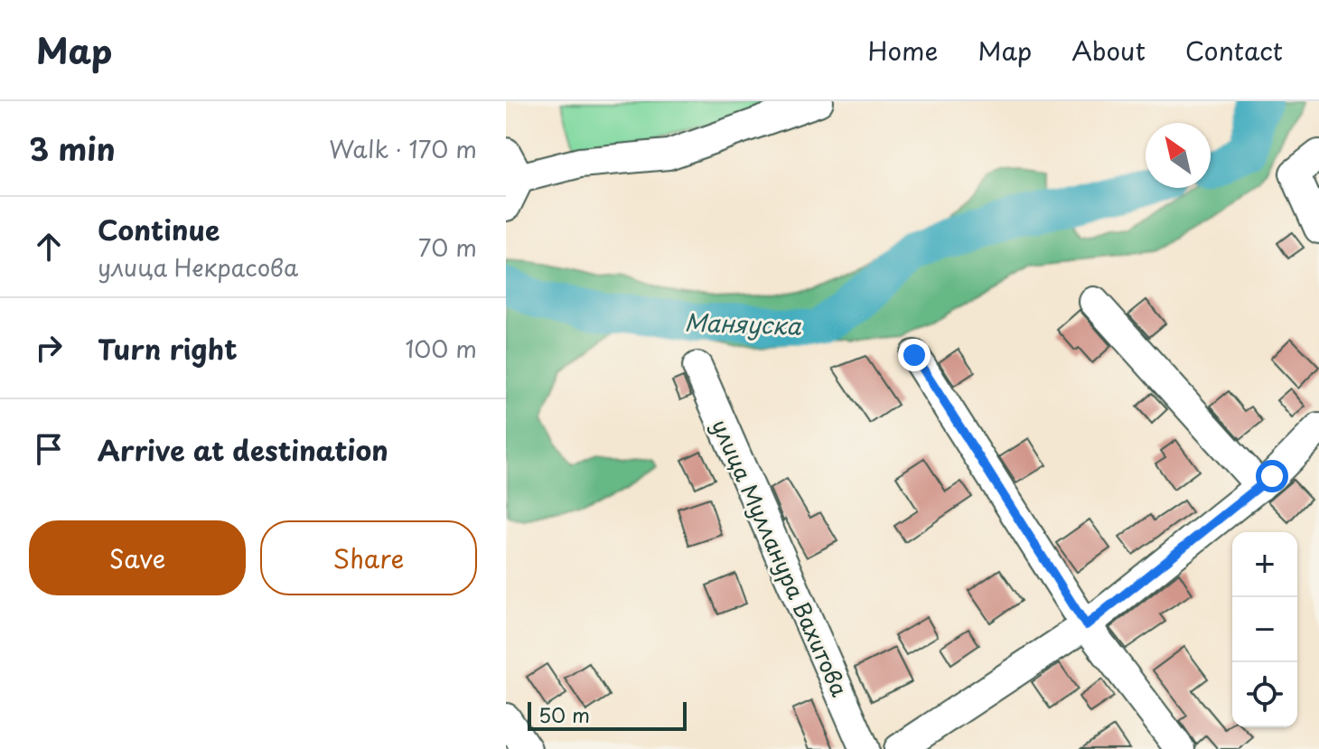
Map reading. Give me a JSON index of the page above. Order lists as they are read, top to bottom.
{
  "streets": {
    "street": ["улица Мулланура Вахитова"]
  },
  "water": ["Маняуска"],
  "scale_bar": "50 m",
  "north": "top left",
  "page": {
    "header": "Map",
    "nav": [
      "Home",
      "Map",
      "About",
      "Contact"
    ],
    "heading": ["3 min", "Walk · 170 m"],
    "list": [
      ["Continue", "улица Некрасова", "70 m"],
      ["Turn right", "100 m"],
      "Arrive at destination"
    ],
    "buttons": ["Save", "Share"],
    "map_buttons": ["+", "−"],
    "scale": "50 m"
  }
}
